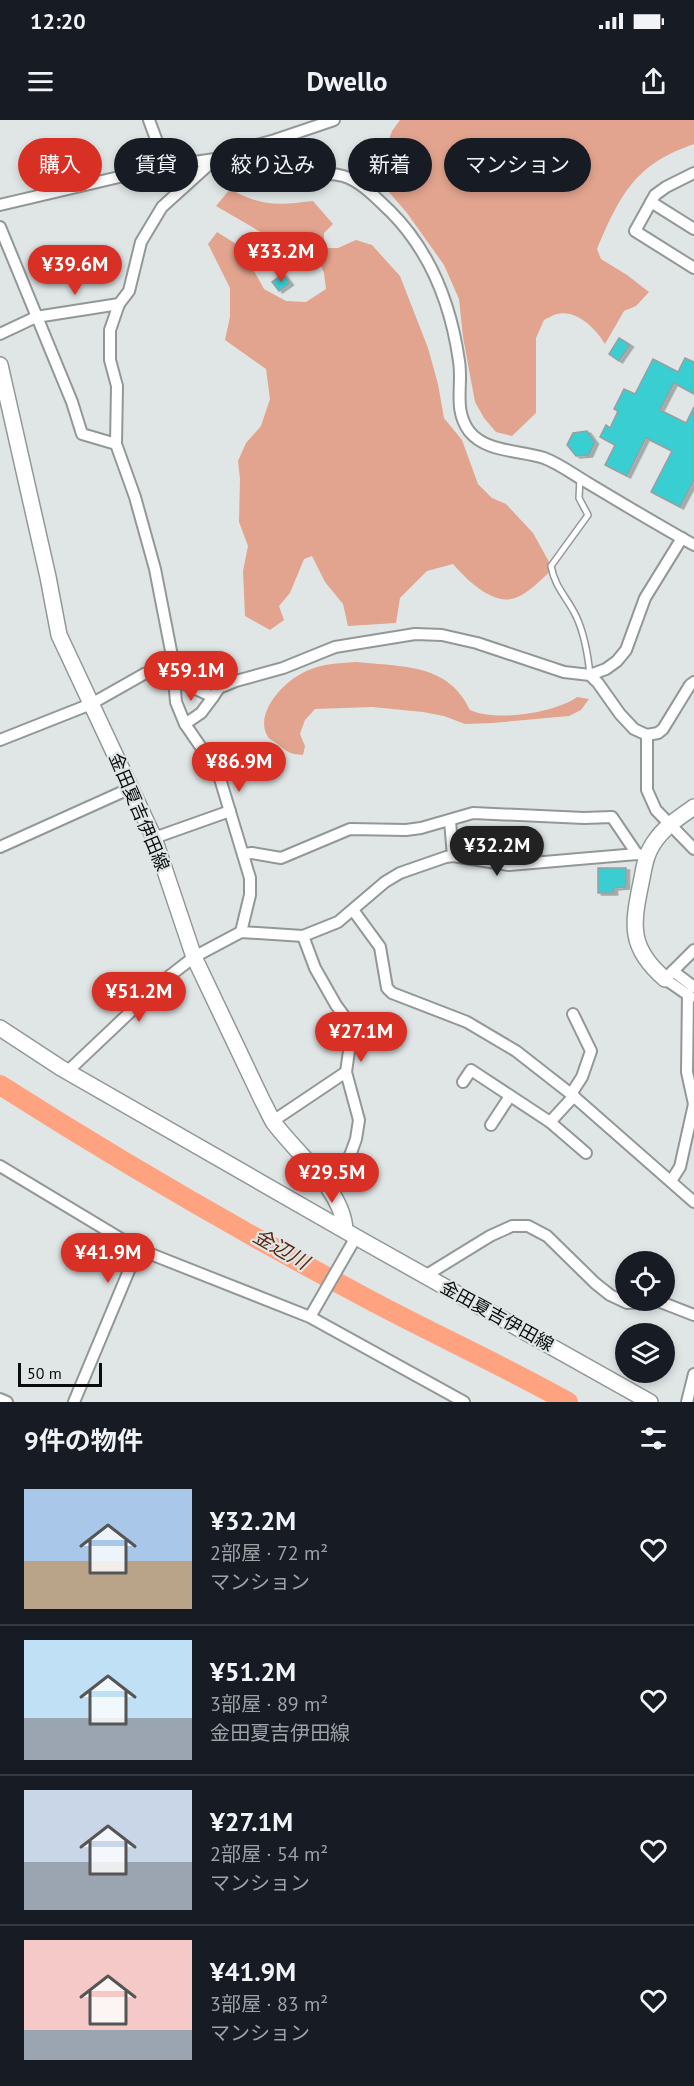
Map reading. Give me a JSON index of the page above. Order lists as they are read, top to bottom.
{
  "streets": {
    "main road": ["金田夏吉伊田線"]
  },
  "water": ["金辺川"],
  "scale_bar": "50 m",
  "page": {
    "status": "12:20",
    "header": "Dwello",
    "chip": [
      "購入",
      "賃貸",
      "絞り込み",
      "新着",
      "マンション"
    ],
    "price": [
      "¥33.2M",
      "¥39.6M",
      "¥59.1M",
      "¥86.9M",
      "¥32.2M",
      "¥51.2M",
      "¥27.1M",
      "¥29.5M",
      "¥41.9M"
    ],
    "scale": "50 m",
    "heading": "9件の物件",
    "list": [
      {
        "name": "¥32.2M",
        "note": "2部屋 · 72 m² · マンション"
      },
      {
        "name": "¥51.2M",
        "note": "3部屋 · 89 m² · 金田夏吉伊田線"
      },
      {
        "name": "¥27.1M",
        "note": "2部屋 · 54 m² · マンション"
      },
      {
        "name": "¥41.9M",
        "note": "3部屋 · 83 m² · マンション"
      }
    ]
  }
}
